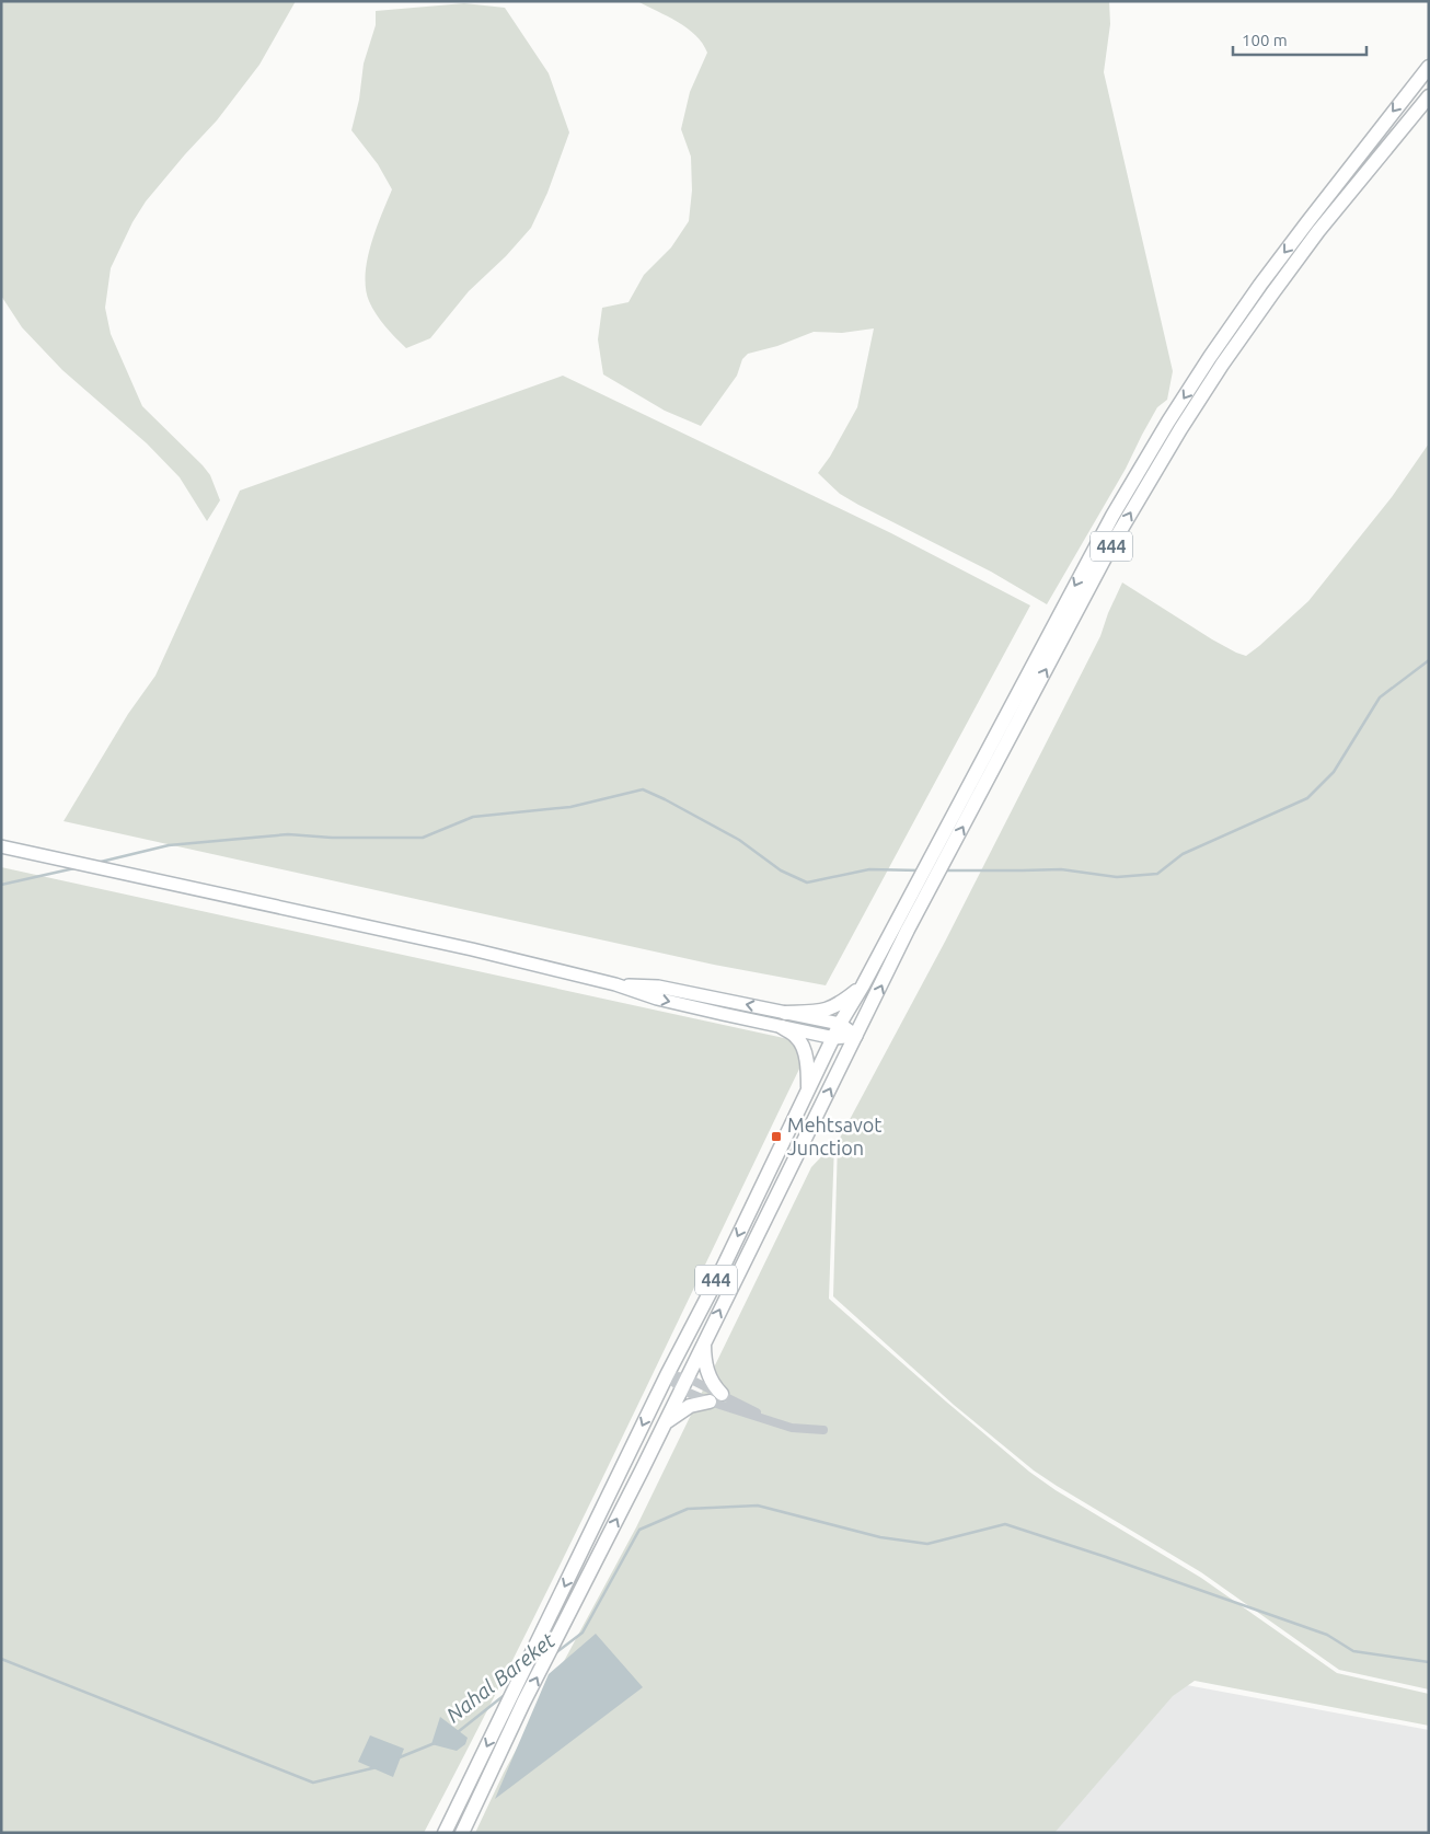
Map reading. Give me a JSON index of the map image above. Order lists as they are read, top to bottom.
{
  "streets": {
    "main road": ["444"]
  },
  "water": ["Nahal Bareket"],
  "places": {
    "transit": ["Mehtsavot Junction"]
  },
  "scale_bar": "100 m"
}
